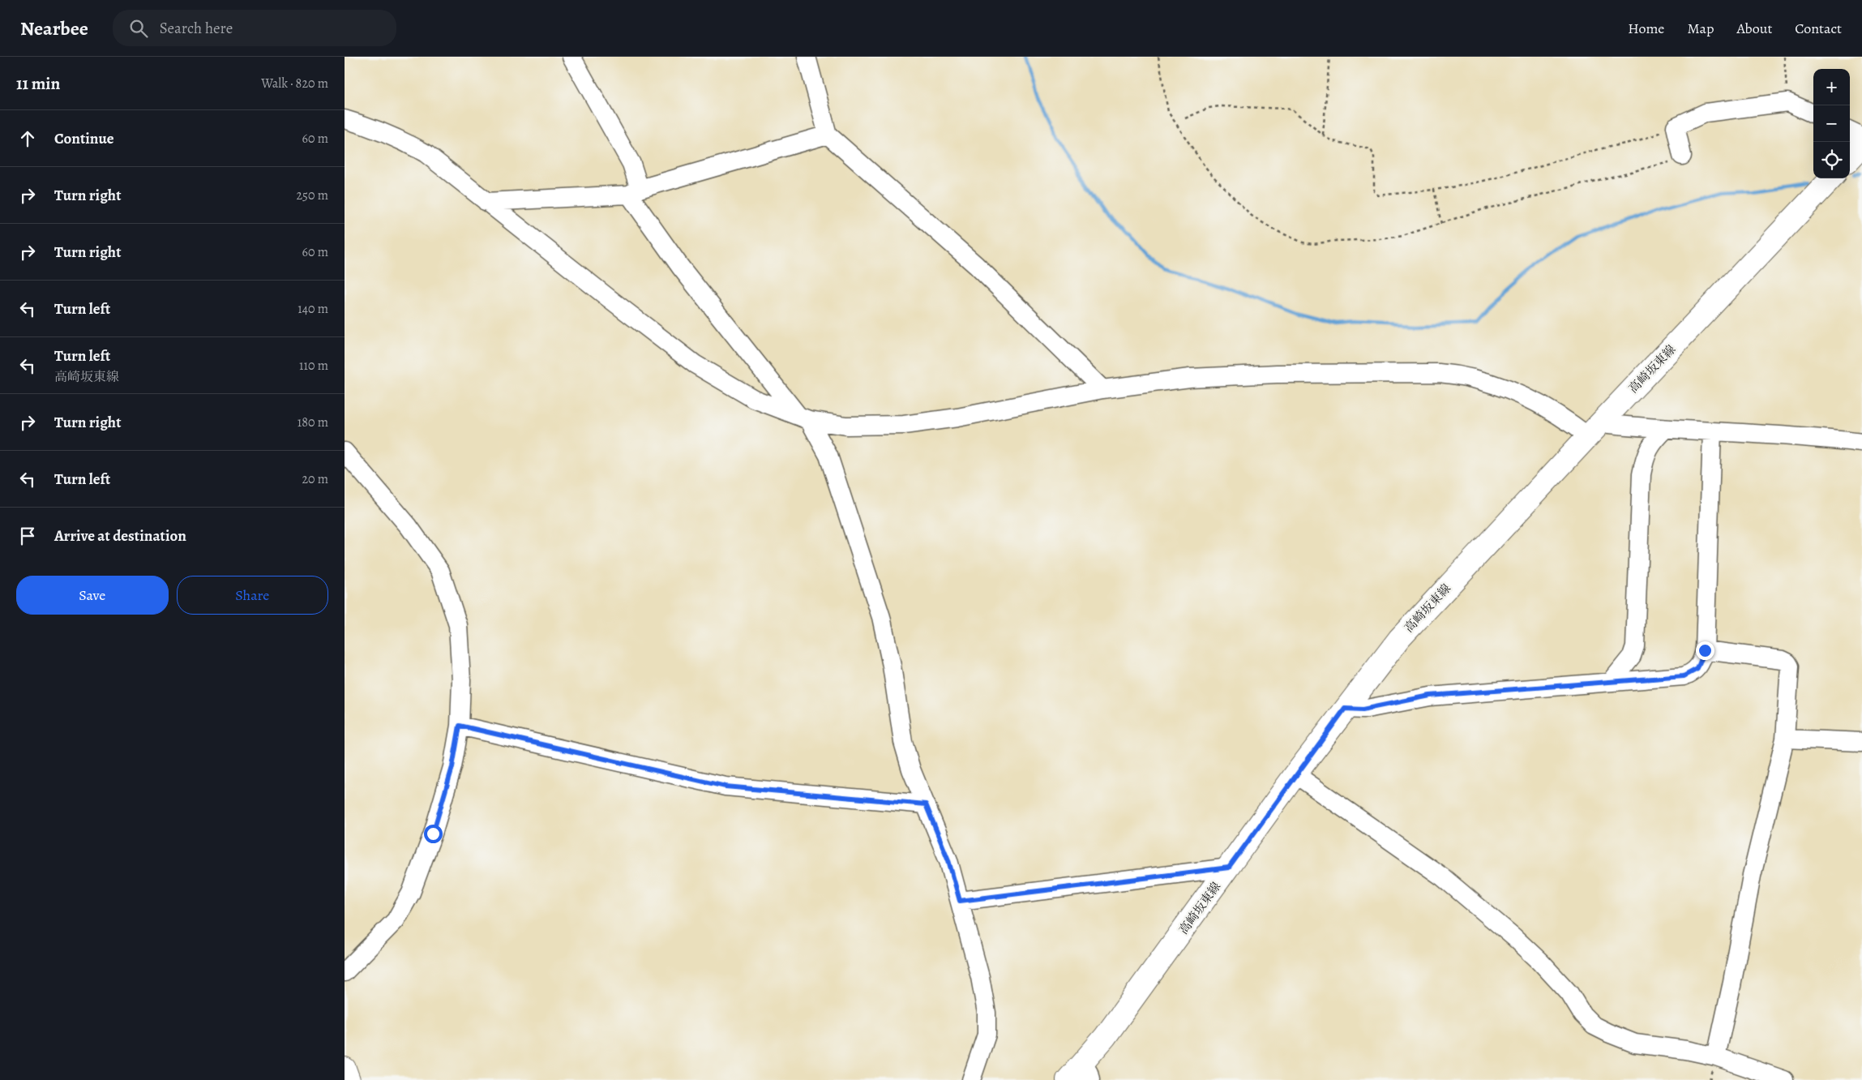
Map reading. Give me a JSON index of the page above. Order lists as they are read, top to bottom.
{
  "streets": {
    "main road": ["高崎坂東線"]
  },
  "page": {
    "header": "Nearbee",
    "search": "Search here",
    "nav": [
      "Home",
      "Map",
      "About",
      "Contact"
    ],
    "heading": ["11 min", "Walk · 820 m"],
    "map_buttons": ["+", "−"],
    "list": [
      ["Continue", "60 m"],
      ["Turn right", "250 m"],
      ["Turn right", "60 m"],
      ["Turn left", "140 m"],
      ["Turn left", "高崎坂東線", "110 m"],
      ["Turn right", "180 m"],
      ["Turn left", "20 m"],
      "Arrive at destination"
    ],
    "buttons": ["Save", "Share"]
  }
}
